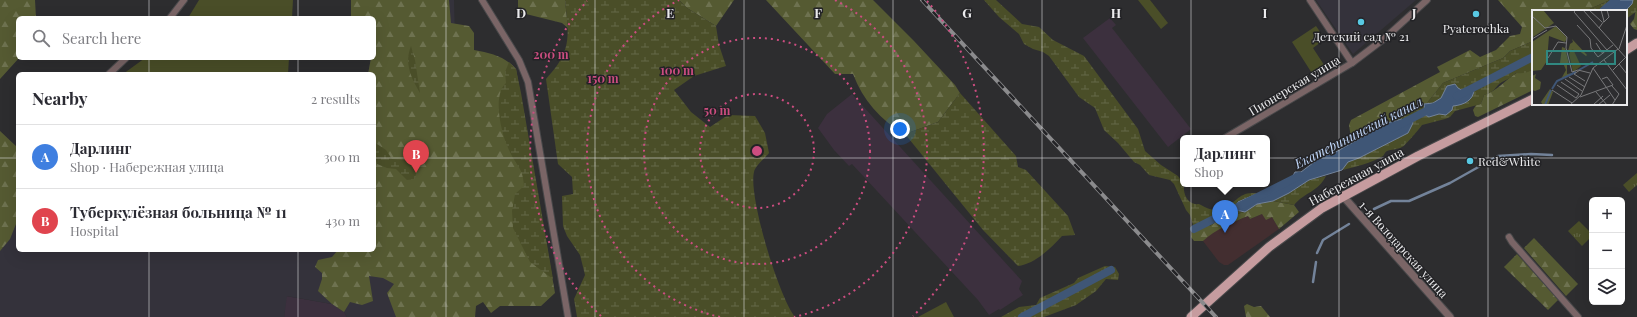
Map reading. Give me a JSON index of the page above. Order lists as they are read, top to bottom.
{
  "streets": {
    "main road": ["Набережная улица"],
    "street": ["Пионерская улица", "1-я Володарская улица"]
  },
  "crossings": [
    ["Набережная улица", "1-я Володарская улица"]
  ],
  "water": ["Екатерининский канал"],
  "places": ["Pyaterochka", "Детский сад № 21", "Red&White"],
  "page": {
    "search": "Search here",
    "heading": ["Nearby", "2 results"],
    "list": [
      {
        "mark": "A",
        "name": "Дарлинг",
        "note": "Shop · Набережная улица",
        "value": "300 m"
      },
      {
        "mark": "B",
        "name": "Туберкулёзная больница № 11",
        "note": "Hospital",
        "value": "430 m"
      }
    ],
    "popup": ["Дарлинг", "Shop"],
    "pins": ["B", "A"],
    "map_buttons": ["+", "−"]
  },
  "grid": {
    "columns": [
      "D",
      "E",
      "F",
      "G",
      "H",
      "I",
      "J"
    ]
  },
  "rings": [
    "200 m",
    "100 m",
    "150 m",
    "50 m"
  ]
}
